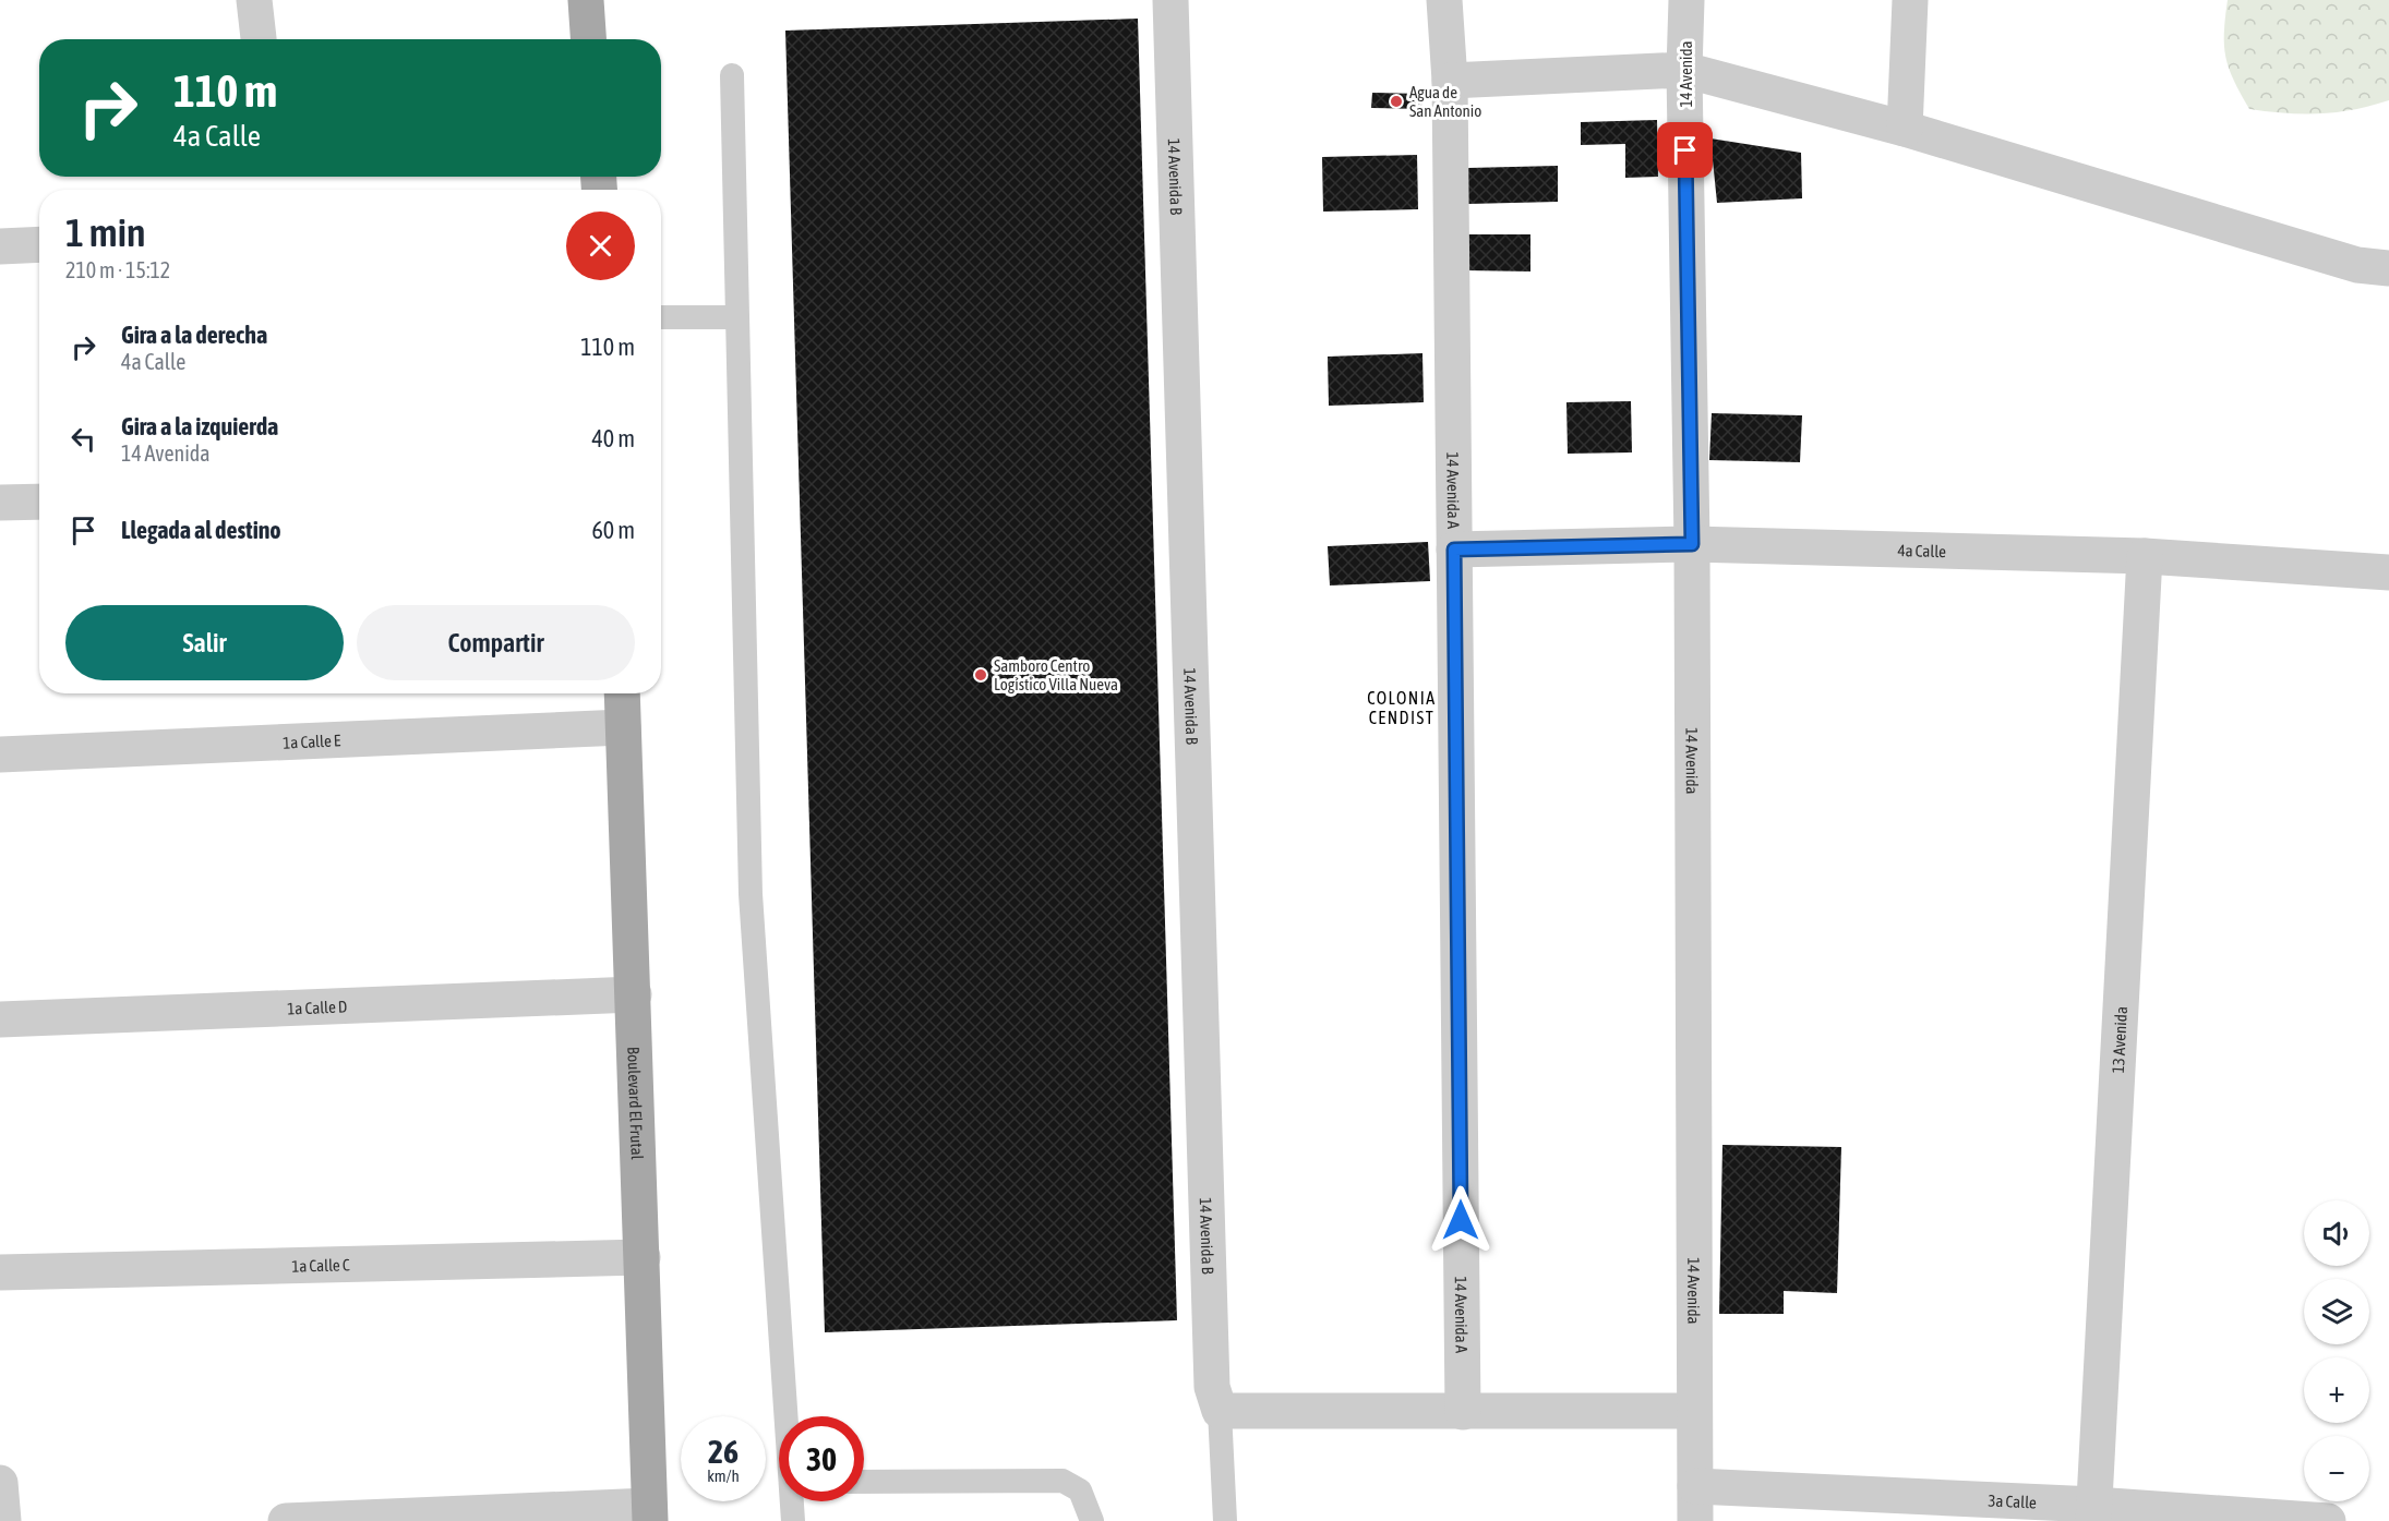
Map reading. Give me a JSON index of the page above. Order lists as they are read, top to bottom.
{
  "streets": {
    "main road": ["Boulevard El Frutal"],
    "street": [
      "14 Avenida",
      "14 Avenida B",
      "14 Avenida A",
      "4a Calle",
      "1a Calle E",
      "1a Calle D",
      "13 Avenida",
      "1a Calle C",
      "3a Calle"
    ]
  },
  "crossings": [
    ["14 Avenida", "4a Calle"],
    ["14 Avenida", "3a Calle"],
    ["14 Avenida A", "4a Calle"],
    ["4a Calle", "13 Avenida"],
    ["1a Calle E", "Boulevard El Frutal"],
    ["1a Calle D", "Boulevard El Frutal"],
    ["13 Avenida", "3a Calle"],
    ["Boulevard El Frutal", "1a Calle C"]
  ],
  "districts": ["COLONIA CENDIST"],
  "places": ["Agua de San Antonio", "Samboro Centro Logístico Villa Nueva"],
  "page": {
    "turn": ["110 m", "4a Calle"],
    "heading": ["1 min", "210 m · 15:12"],
    "list": [
      {
        "name": "Gira a la derecha",
        "note": "4a Calle",
        "value": "110 m"
      },
      {
        "name": "Gira a la izquierda",
        "note": "14 Avenida",
        "value": "40 m"
      },
      {
        "name": "Llegada al destino",
        "value": "60 m"
      }
    ],
    "buttons": ["Salir", "Compartir"],
    "map_buttons": ["+", "−"],
    "speed": "26 km/h",
    "limit": "30"
  }
}
